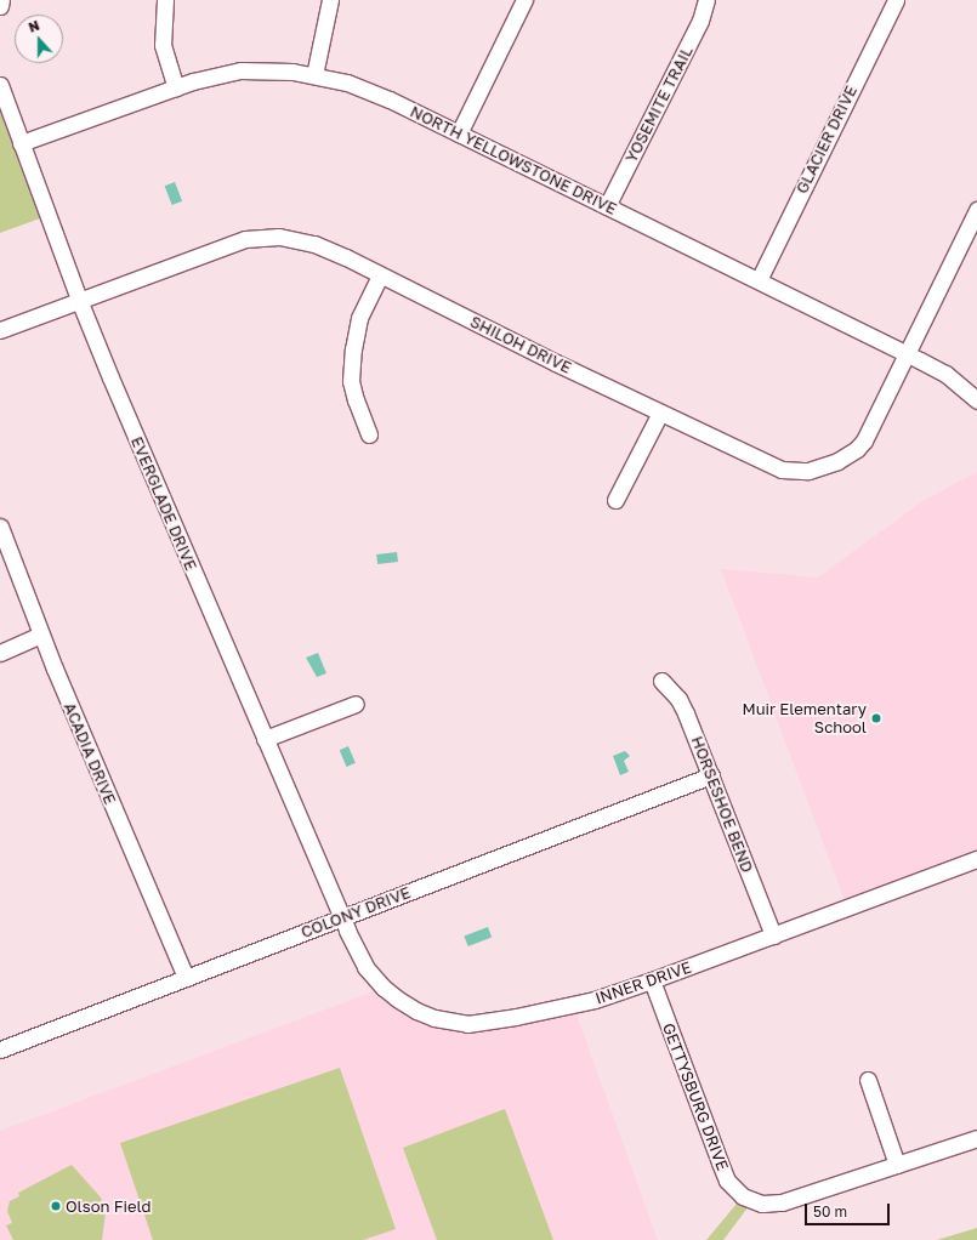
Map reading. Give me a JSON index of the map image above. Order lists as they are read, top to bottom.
{
  "streets": {
    "street": [
      "YOSEMITE TRAIL",
      "GLACIER DRIVE",
      "NORTH YELLOWSTONE DRIVE",
      "SHILOH DRIVE",
      "EVERGLADE DRIVE",
      "ACADIA DRIVE",
      "HORSESHOE BEND",
      "COLONY DRIVE",
      "INNER DRIVE",
      "GETTYSBURG DRIVE"
    ]
  },
  "crossings": [
    ["YOSEMITE TRAIL", "NORTH YELLOWSTONE DRIVE"],
    ["GLACIER DRIVE", "NORTH YELLOWSTONE DRIVE"],
    ["NORTH YELLOWSTONE DRIVE", "SHILOH DRIVE"],
    ["NORTH YELLOWSTONE DRIVE", "EVERGLADE DRIVE"],
    ["SHILOH DRIVE", "EVERGLADE DRIVE"],
    ["EVERGLADE DRIVE", "COLONY DRIVE"],
    ["EVERGLADE DRIVE", "INNER DRIVE"],
    ["ACADIA DRIVE", "COLONY DRIVE"],
    ["HORSESHOE BEND", "COLONY DRIVE"],
    ["HORSESHOE BEND", "INNER DRIVE"],
    ["COLONY DRIVE", "INNER DRIVE"],
    ["INNER DRIVE", "GETTYSBURG DRIVE"]
  ],
  "places": ["Muir Elementary School", "Olson Field"],
  "scale_bar": "50 m",
  "north": "top"
}
